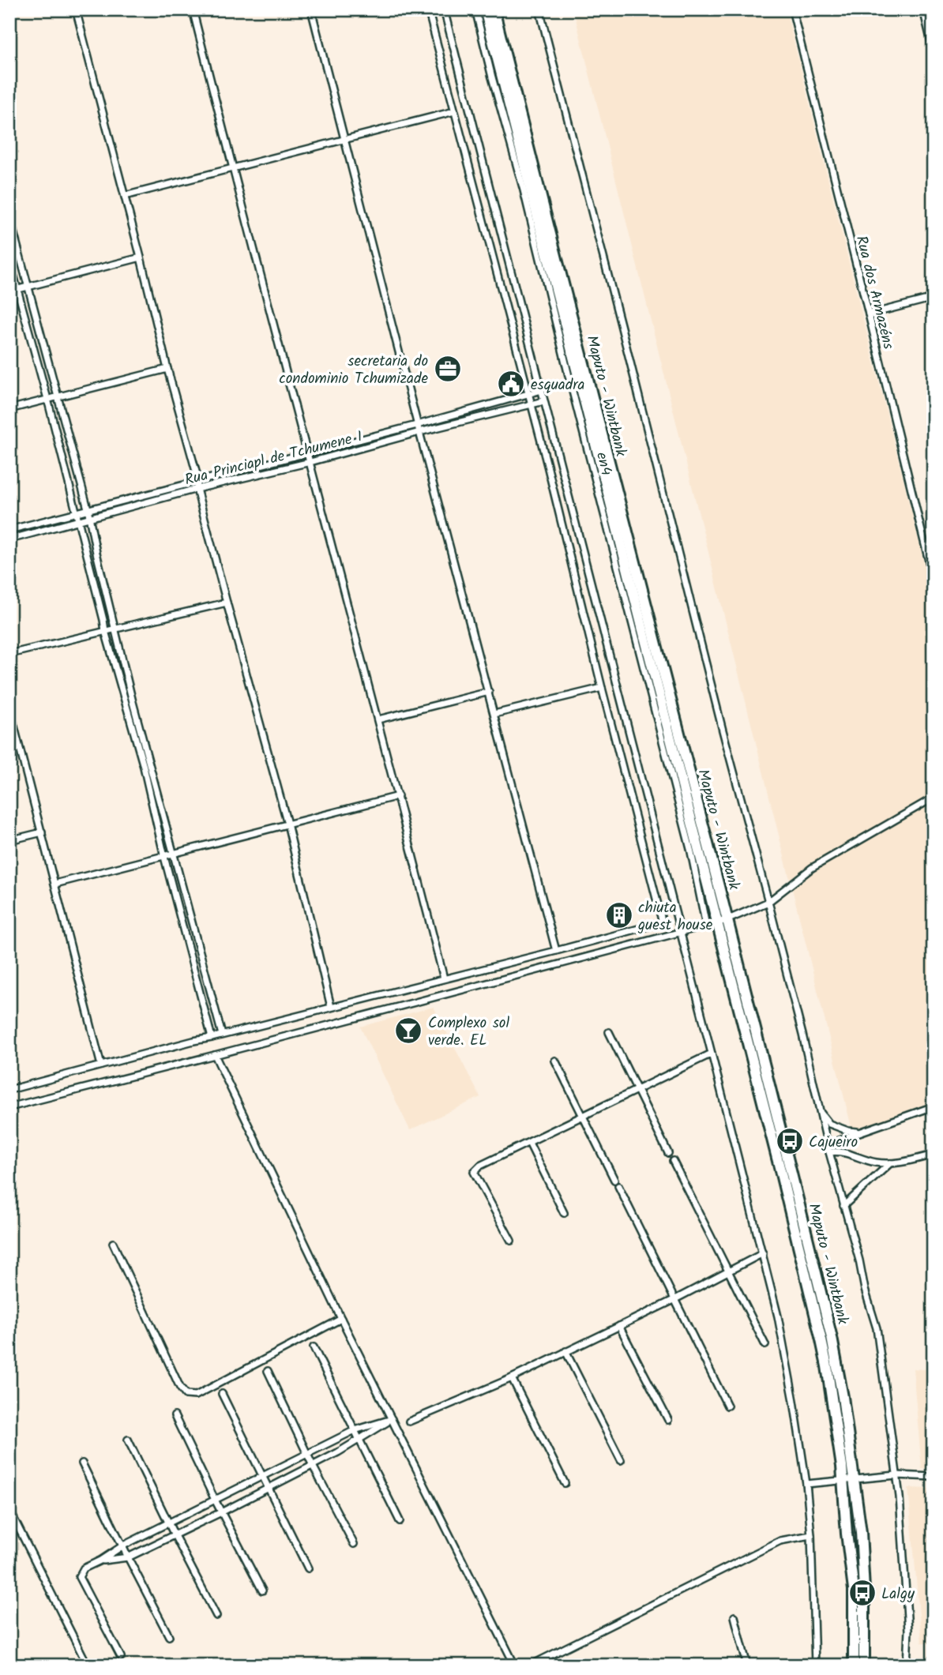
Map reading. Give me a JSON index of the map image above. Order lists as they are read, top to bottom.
{
  "streets": {
    "highway": ["Maputo - Wintbank"],
    "street": ["Rua dos Armazéns", "Rua Princiapl de Tchumene I", "en4"]
  },
  "places": {
    "office": ["secretaria do condominio Tchumizade"],
    "public building": ["esquadra"],
    "building": ["chiuta guest house"],
    "bar": ["Complexo sol verde. EL"],
    "bus stop": ["Cajueiro", "Lalgy"]
  }
}
